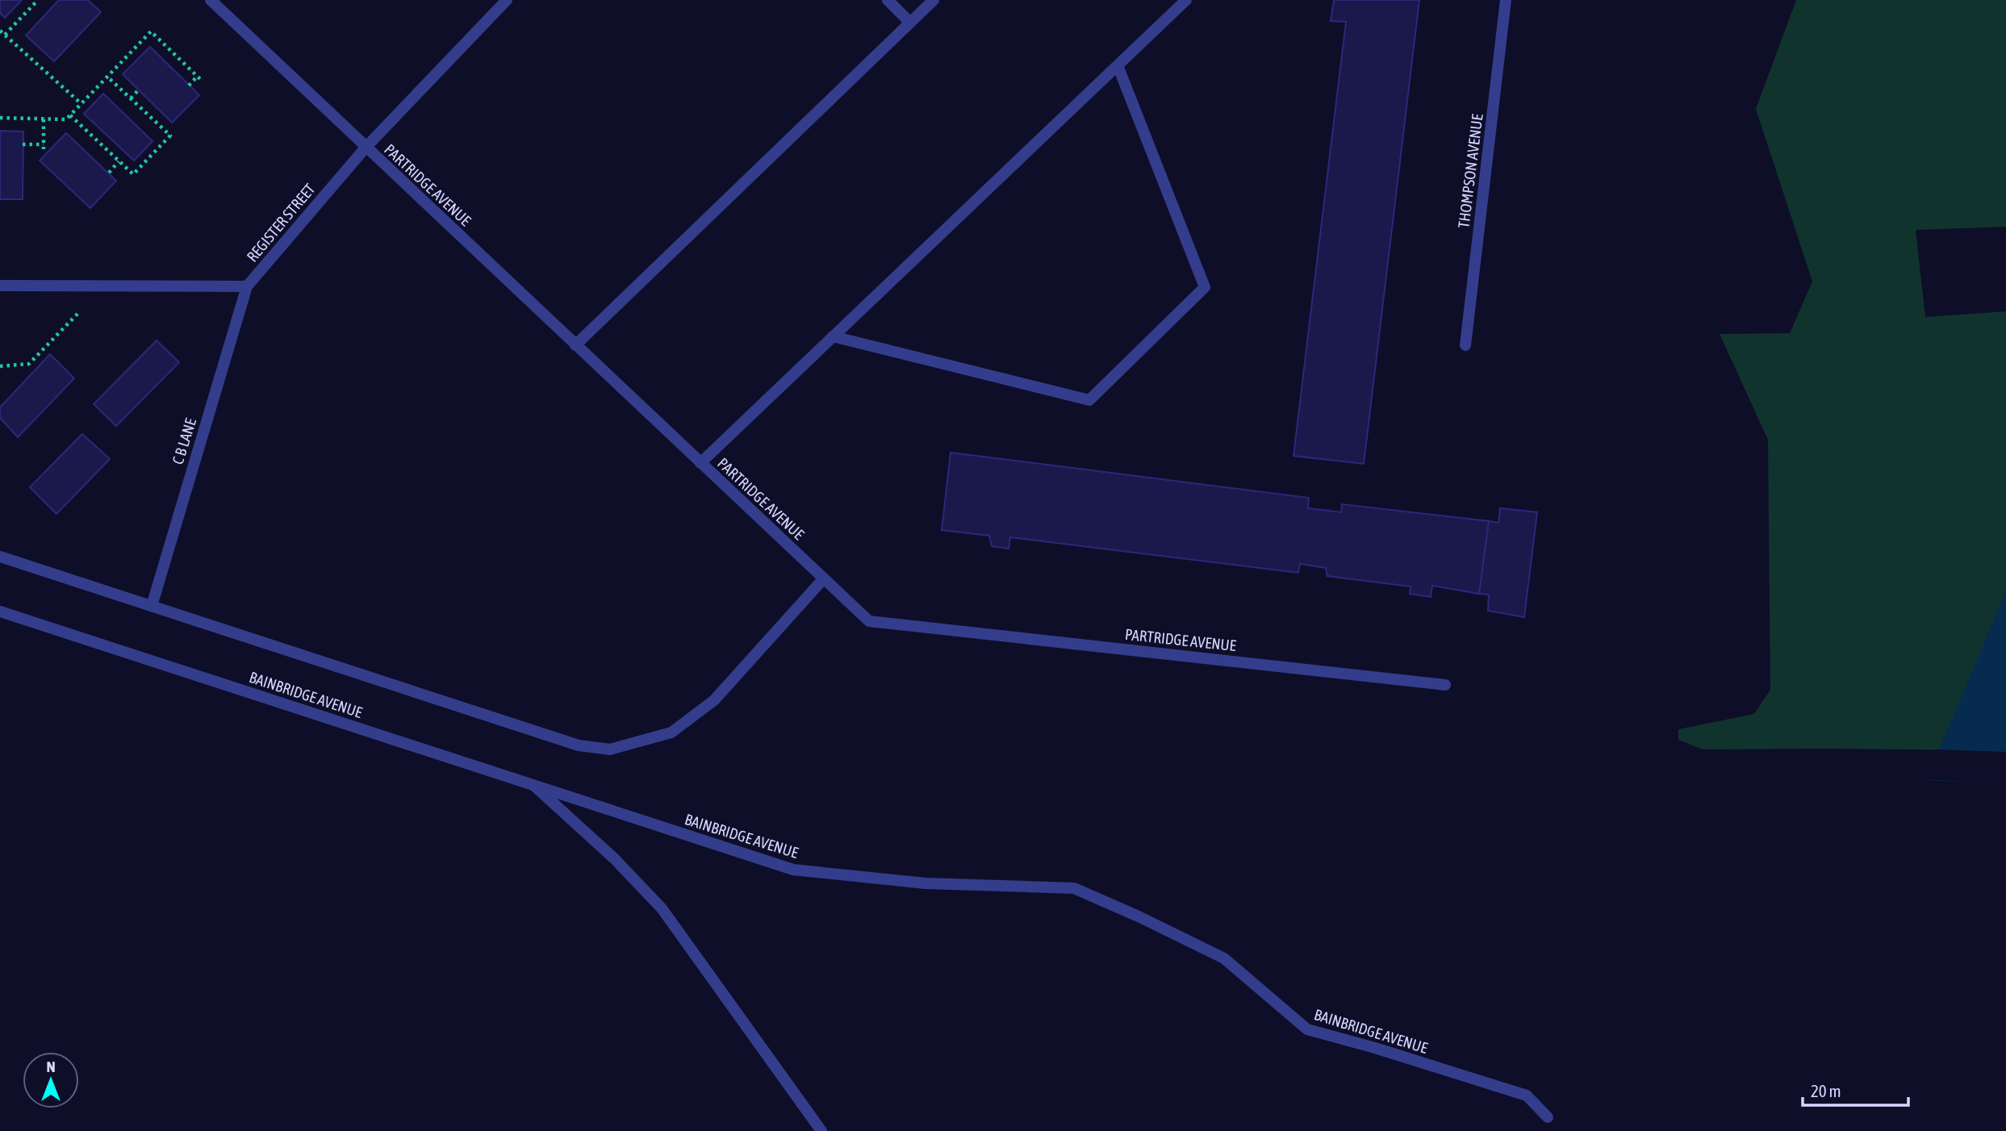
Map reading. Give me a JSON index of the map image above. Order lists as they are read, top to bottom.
{
  "streets": {
    "street": [
      "THOMPSON AVENUE",
      "PARTRIDGE AVENUE",
      "REGISTER STREET",
      "C B LANE",
      "BAINBRIDGE AVENUE"
    ]
  },
  "crossings": [
    ["PARTRIDGE AVENUE", "REGISTER STREET"],
    ["REGISTER STREET", "C B LANE"]
  ],
  "scale_bar": "20 m",
  "north": "top"
}
